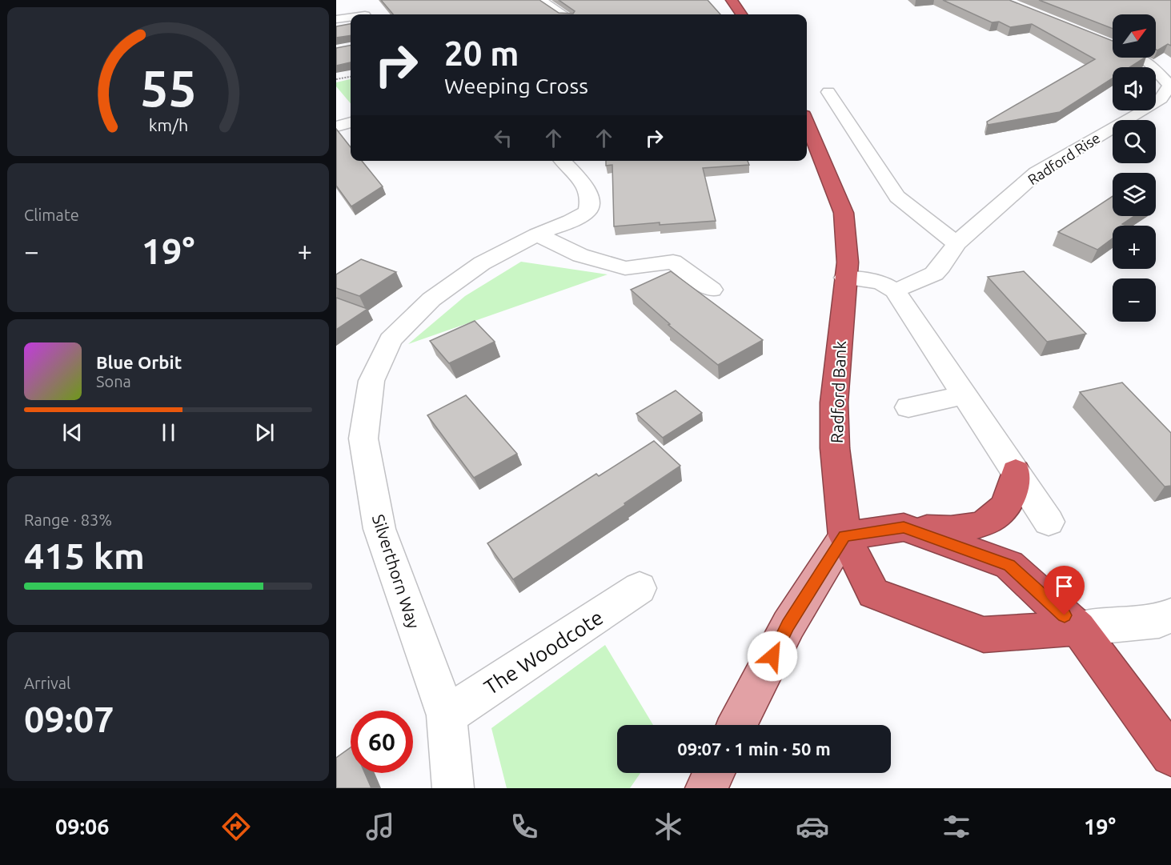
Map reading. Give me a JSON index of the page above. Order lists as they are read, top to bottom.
{
  "streets": {
    "highway": ["Radford Bank"],
    "street": ["Radford Rise", "Silverthorn Way", "The Woodcote"]
  },
  "crossings": [
    ["Silverthorn Way", "The Woodcote"]
  ],
  "north": "top right",
  "page": {
    "map_buttons": ["+", "−"],
    "turn": ["20 m", "Weeping Cross"],
    "tile": [
      "Climate",
      ["Range · 83%", "415 km"],
      ["Arrival", "09:07"]
    ],
    "heat": ["−", "19°", "+"],
    "song": ["Blue Orbit", "Sona"],
    "limit": "60",
    "trip": "09:07 · 1 min · 50 m",
    "tabs": ["09:06", "19°"],
    "gauge": ["55", "km/h"]
  }
}
